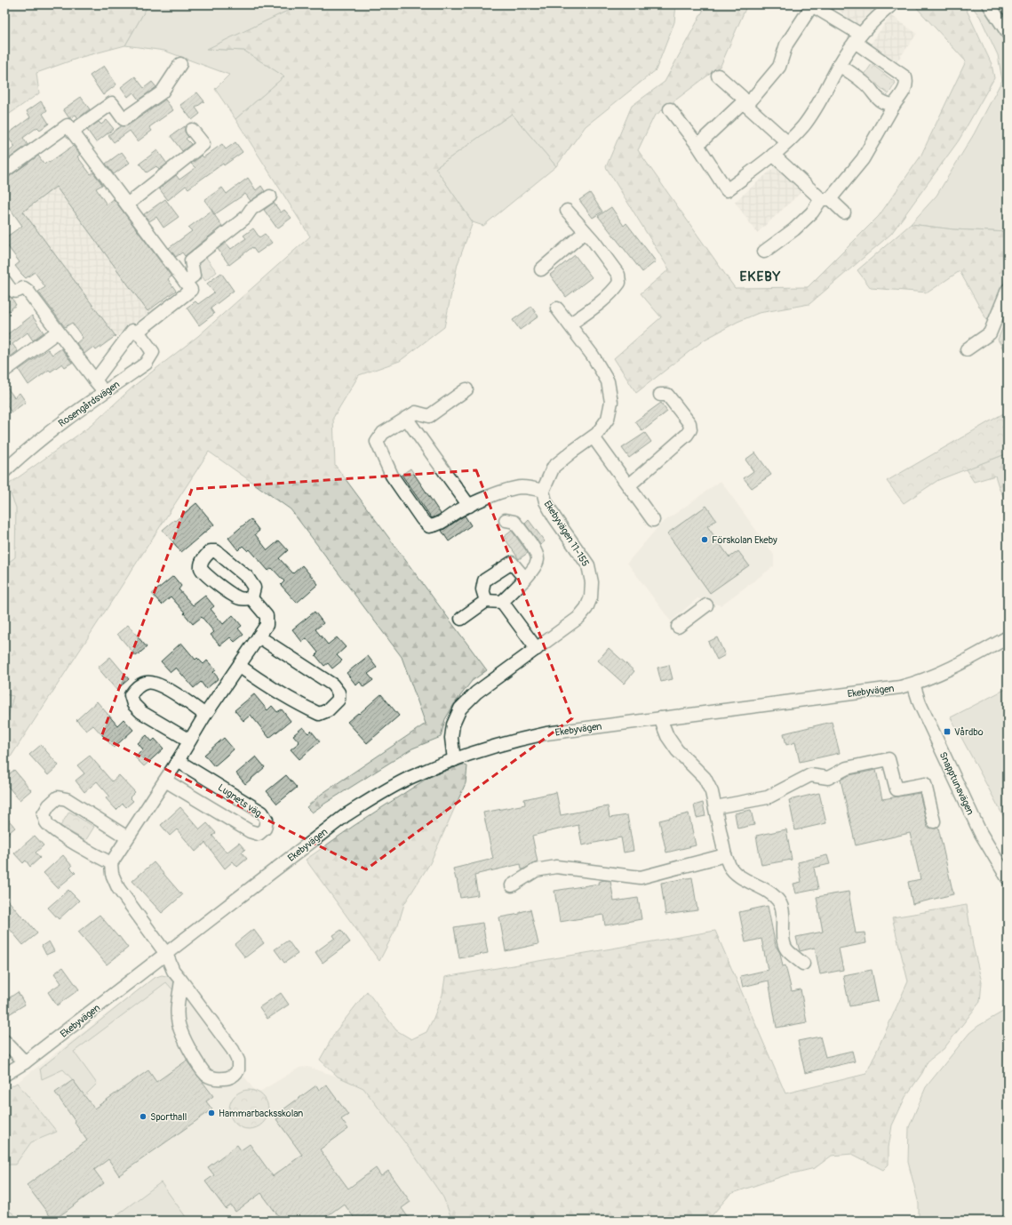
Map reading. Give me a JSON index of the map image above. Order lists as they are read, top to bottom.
{
  "streets": {
    "street": [
      "Rosengårdsvägen",
      "Ekebyvägen 11-155",
      "Ekebyvägen",
      "Snapptunavägen",
      "Lugnets väg"
    ]
  },
  "crossings": [
    ["Ekebyvägen 11-155", "Ekebyvägen"],
    ["Ekebyvägen", "Snapptunavägen"]
  ],
  "districts": ["EKEBY"],
  "places": {
    "other": ["Förskolan Ekeby", "Hammarbacksskolan", "Sporthall"],
    "transit": ["Vårdbo"]
  }
}
